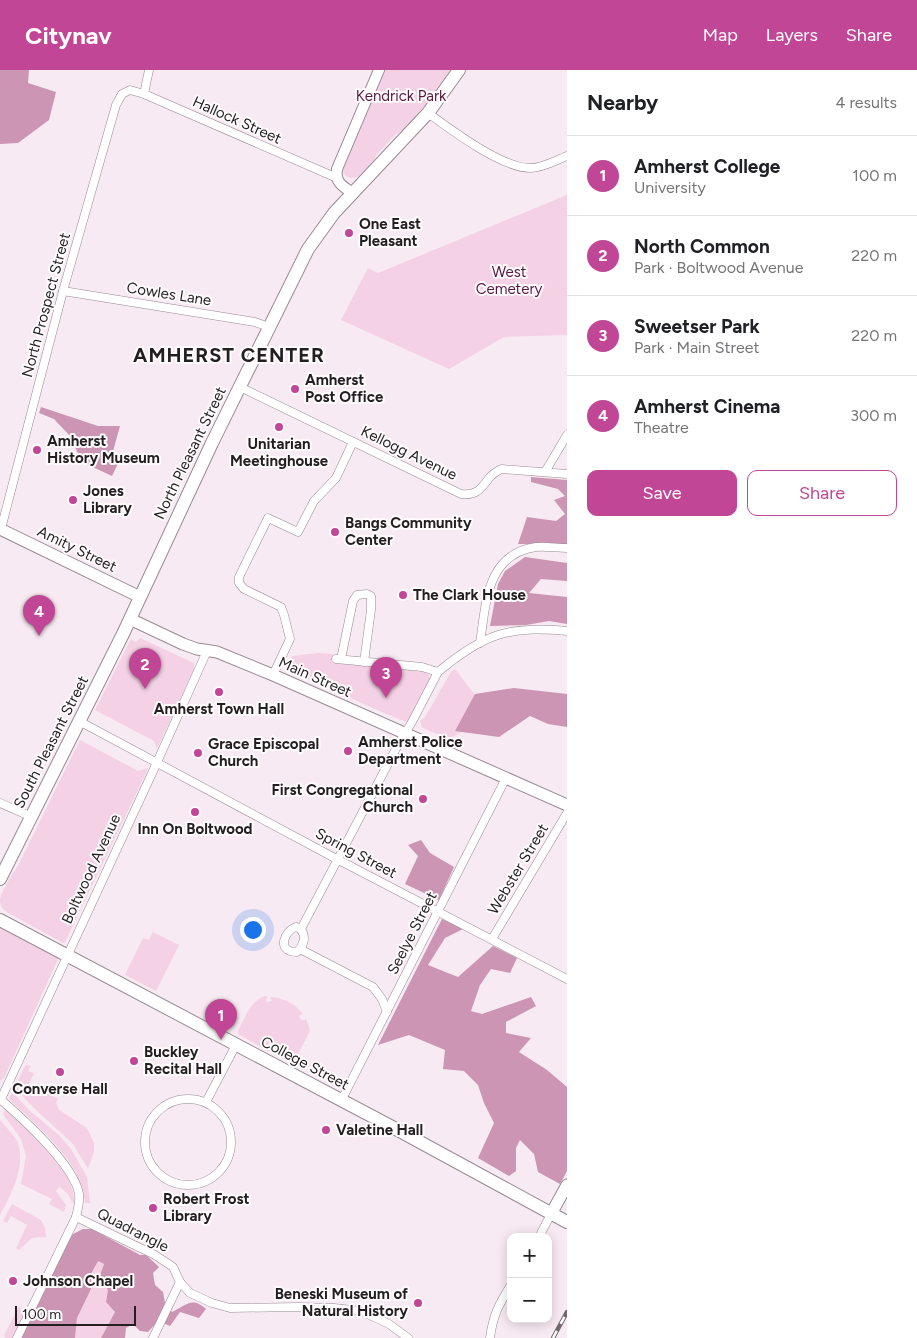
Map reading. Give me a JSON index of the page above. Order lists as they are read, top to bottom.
{
  "streets": {
    "main road": [
      "North Pleasant Street",
      "Amity Street",
      "Main Street",
      "South Pleasant Street",
      "College Street"
    ],
    "street": [
      "Hallock Street",
      "Cowles Lane",
      "North Prospect Street",
      "Kellogg Avenue",
      "Spring Street",
      "Boltwood Avenue",
      "Webster Street",
      "Seelye Street",
      "Quadrangle"
    ]
  },
  "crossings": [
    ["Hallock Street", "North Prospect Street"],
    ["Cowles Lane", "North Prospect Street"],
    ["Cowles Lane", "North Pleasant Street"],
    ["North Prospect Street", "Amity Street"],
    ["North Pleasant Street", "Kellogg Avenue"],
    ["North Pleasant Street", "Amity Street"],
    ["North Pleasant Street", "Main Street"],
    ["North Pleasant Street", "South Pleasant Street"],
    ["Main Street", "South Pleasant Street"],
    ["Main Street", "Boltwood Avenue"],
    ["Main Street", "Seelye Street"],
    ["South Pleasant Street", "Spring Street"],
    ["Spring Street", "Boltwood Avenue"],
    ["Spring Street", "Webster Street"],
    ["Spring Street", "Seelye Street"],
    ["Boltwood Avenue", "College Street"],
    ["Seelye Street", "College Street"]
  ],
  "districts": ["AMHERST CENTER"],
  "parks": ["Kendrick Park", "West Cemetery"],
  "places": [
    "One East Pleasant",
    "Amherst Post Office",
    "Unitarian Meetinghouse",
    "Amherst History Museum",
    "Jones Library",
    "Bangs Community Center",
    "The Clark House",
    "Amherst Town Hall",
    "Amherst Police Department",
    "Grace Episcopal Church",
    "First Congregational Church",
    "Inn On Boltwood",
    "Buckley Recital Hall",
    "Converse Hall",
    "Valetine Hall",
    "Robert Frost Library",
    "Johnson Chapel",
    "Beneski Museum of Natural History"
  ],
  "scale_bar": "100 m",
  "page": {
    "header": "Citynav",
    "nav": ["Map", "Layers", "Share"],
    "heading": ["Nearby", "4 results"],
    "list": [
      {
        "mark": "1",
        "name": "Amherst College",
        "note": "University",
        "value": "100 m"
      },
      {
        "mark": "2",
        "name": "North Common",
        "note": "Park · Boltwood Avenue",
        "value": "220 m"
      },
      {
        "mark": "3",
        "name": "Sweetser Park",
        "note": "Park · Main Street",
        "value": "220 m"
      },
      {
        "mark": "4",
        "name": "Amherst Cinema",
        "note": "Theatre",
        "value": "300 m"
      }
    ],
    "buttons": ["Save", "Share"],
    "pins": [
      "4",
      "2",
      "3",
      "1"
    ],
    "map_buttons": ["+", "−"],
    "scale": "100 m"
  }
}
